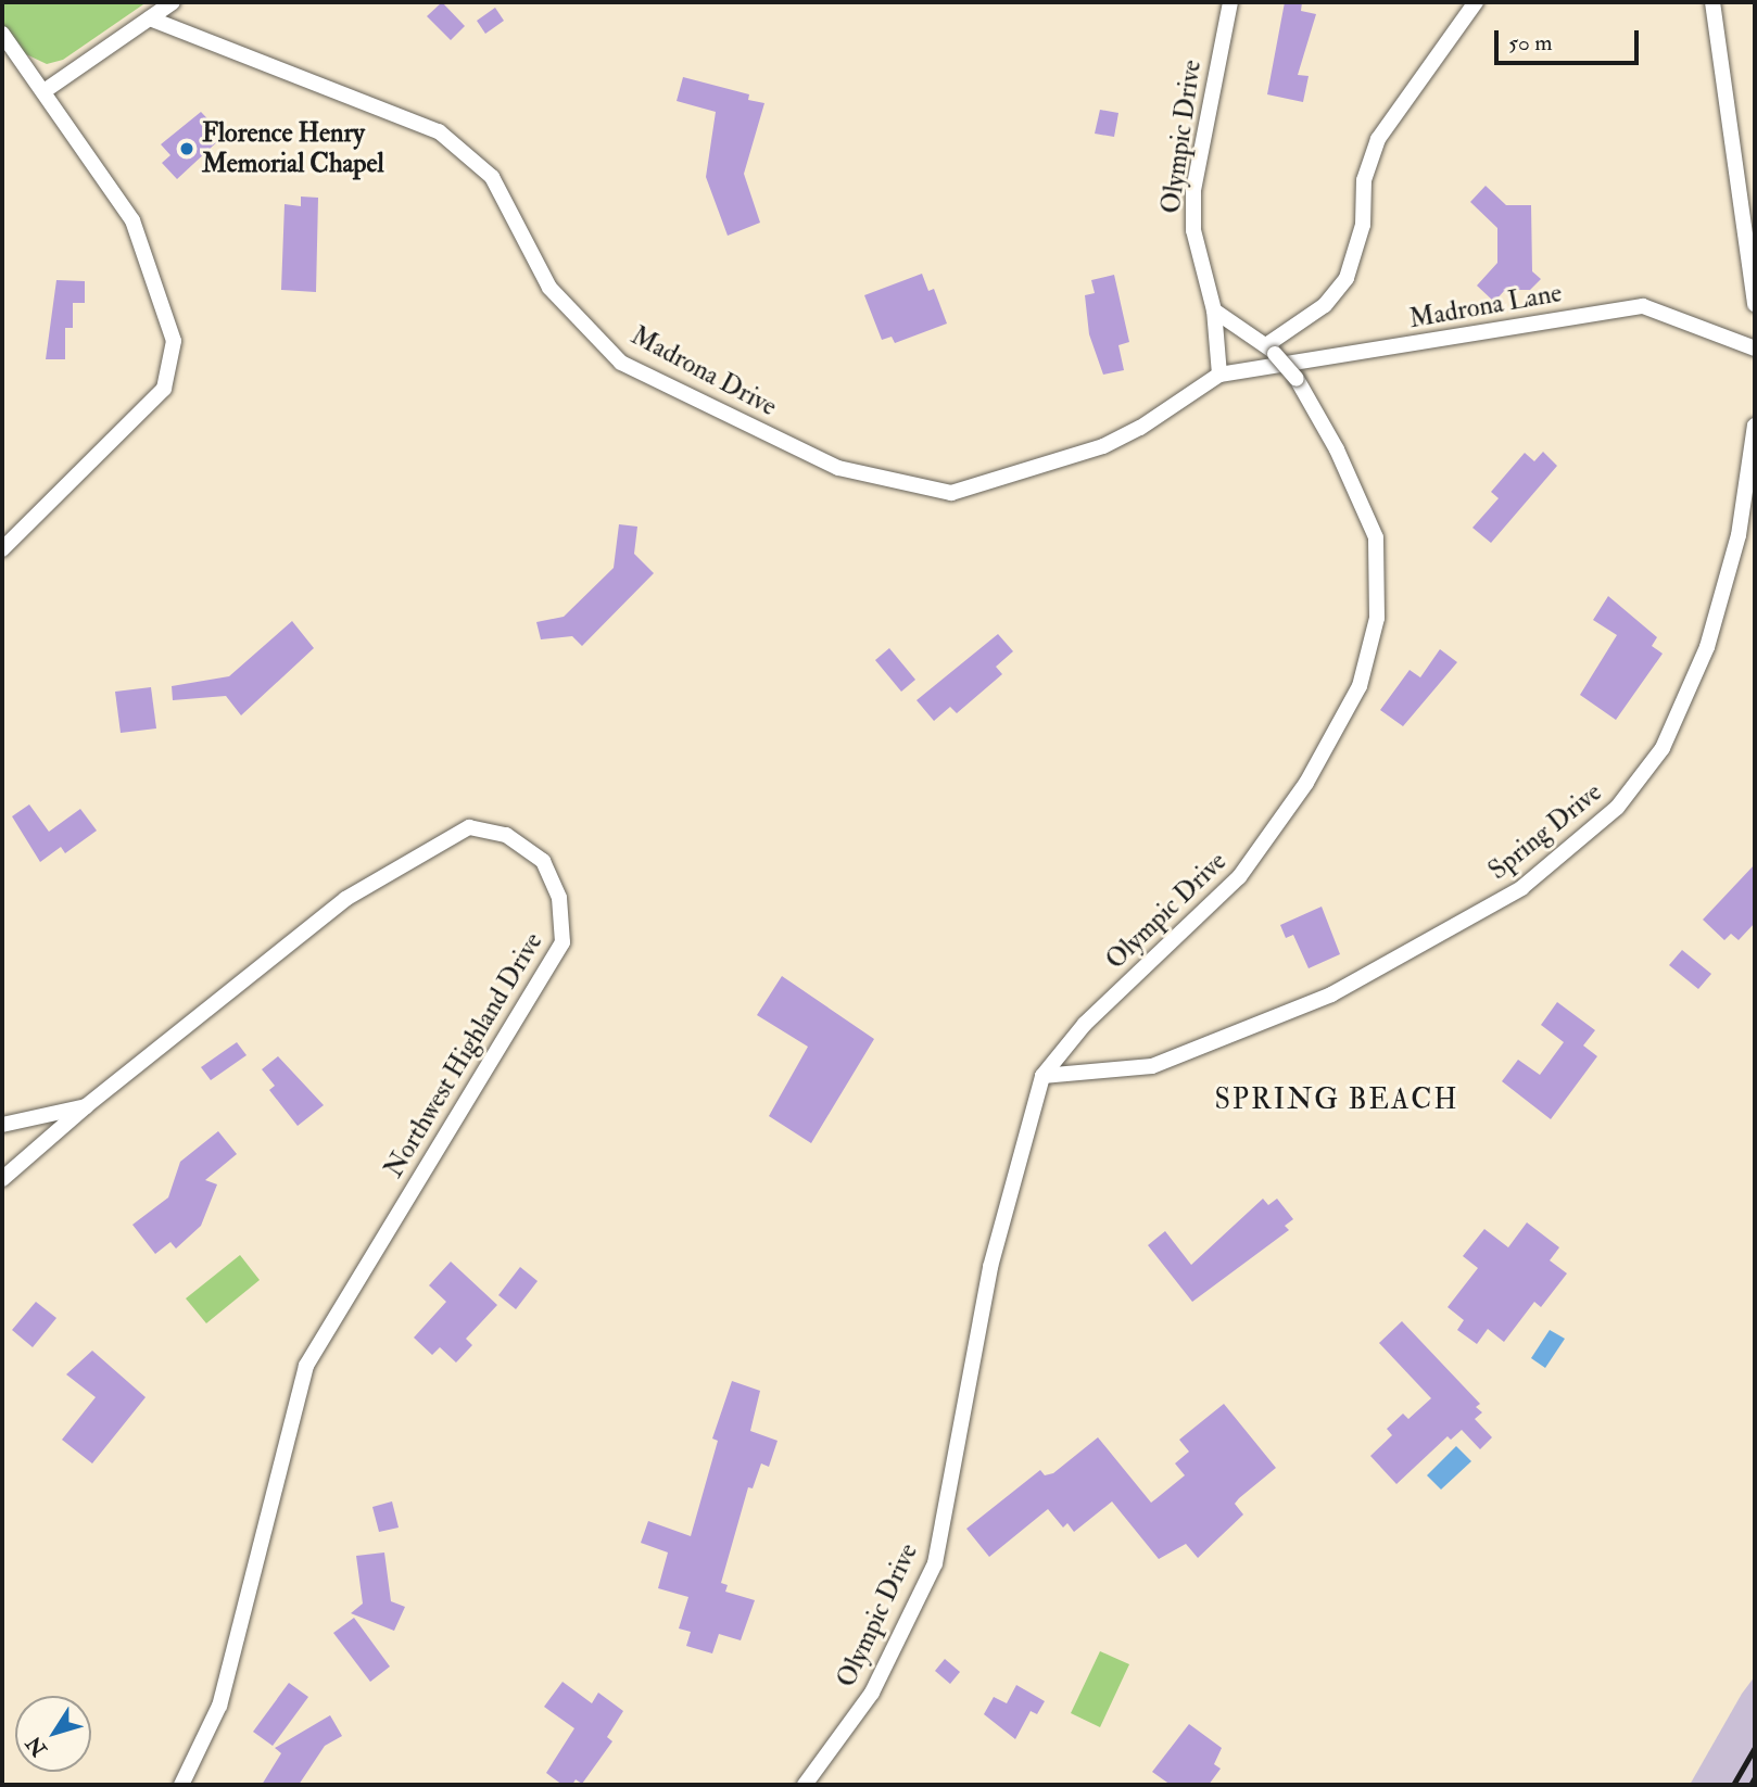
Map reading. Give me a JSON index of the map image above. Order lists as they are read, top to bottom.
{
  "streets": {
    "street": [
      "Olympic Drive",
      "Madrona Lane",
      "Madrona Drive",
      "Spring Drive",
      "Northwest Highland Drive"
    ]
  },
  "crossings": [
    ["Olympic Drive", "Spring Drive"],
    ["Madrona Lane", "Madrona Drive"]
  ],
  "districts": ["SPRING BEACH"],
  "places": ["Florence Henry Memorial Chapel"],
  "scale_bar": "50 m",
  "north": "bottom left"
}
